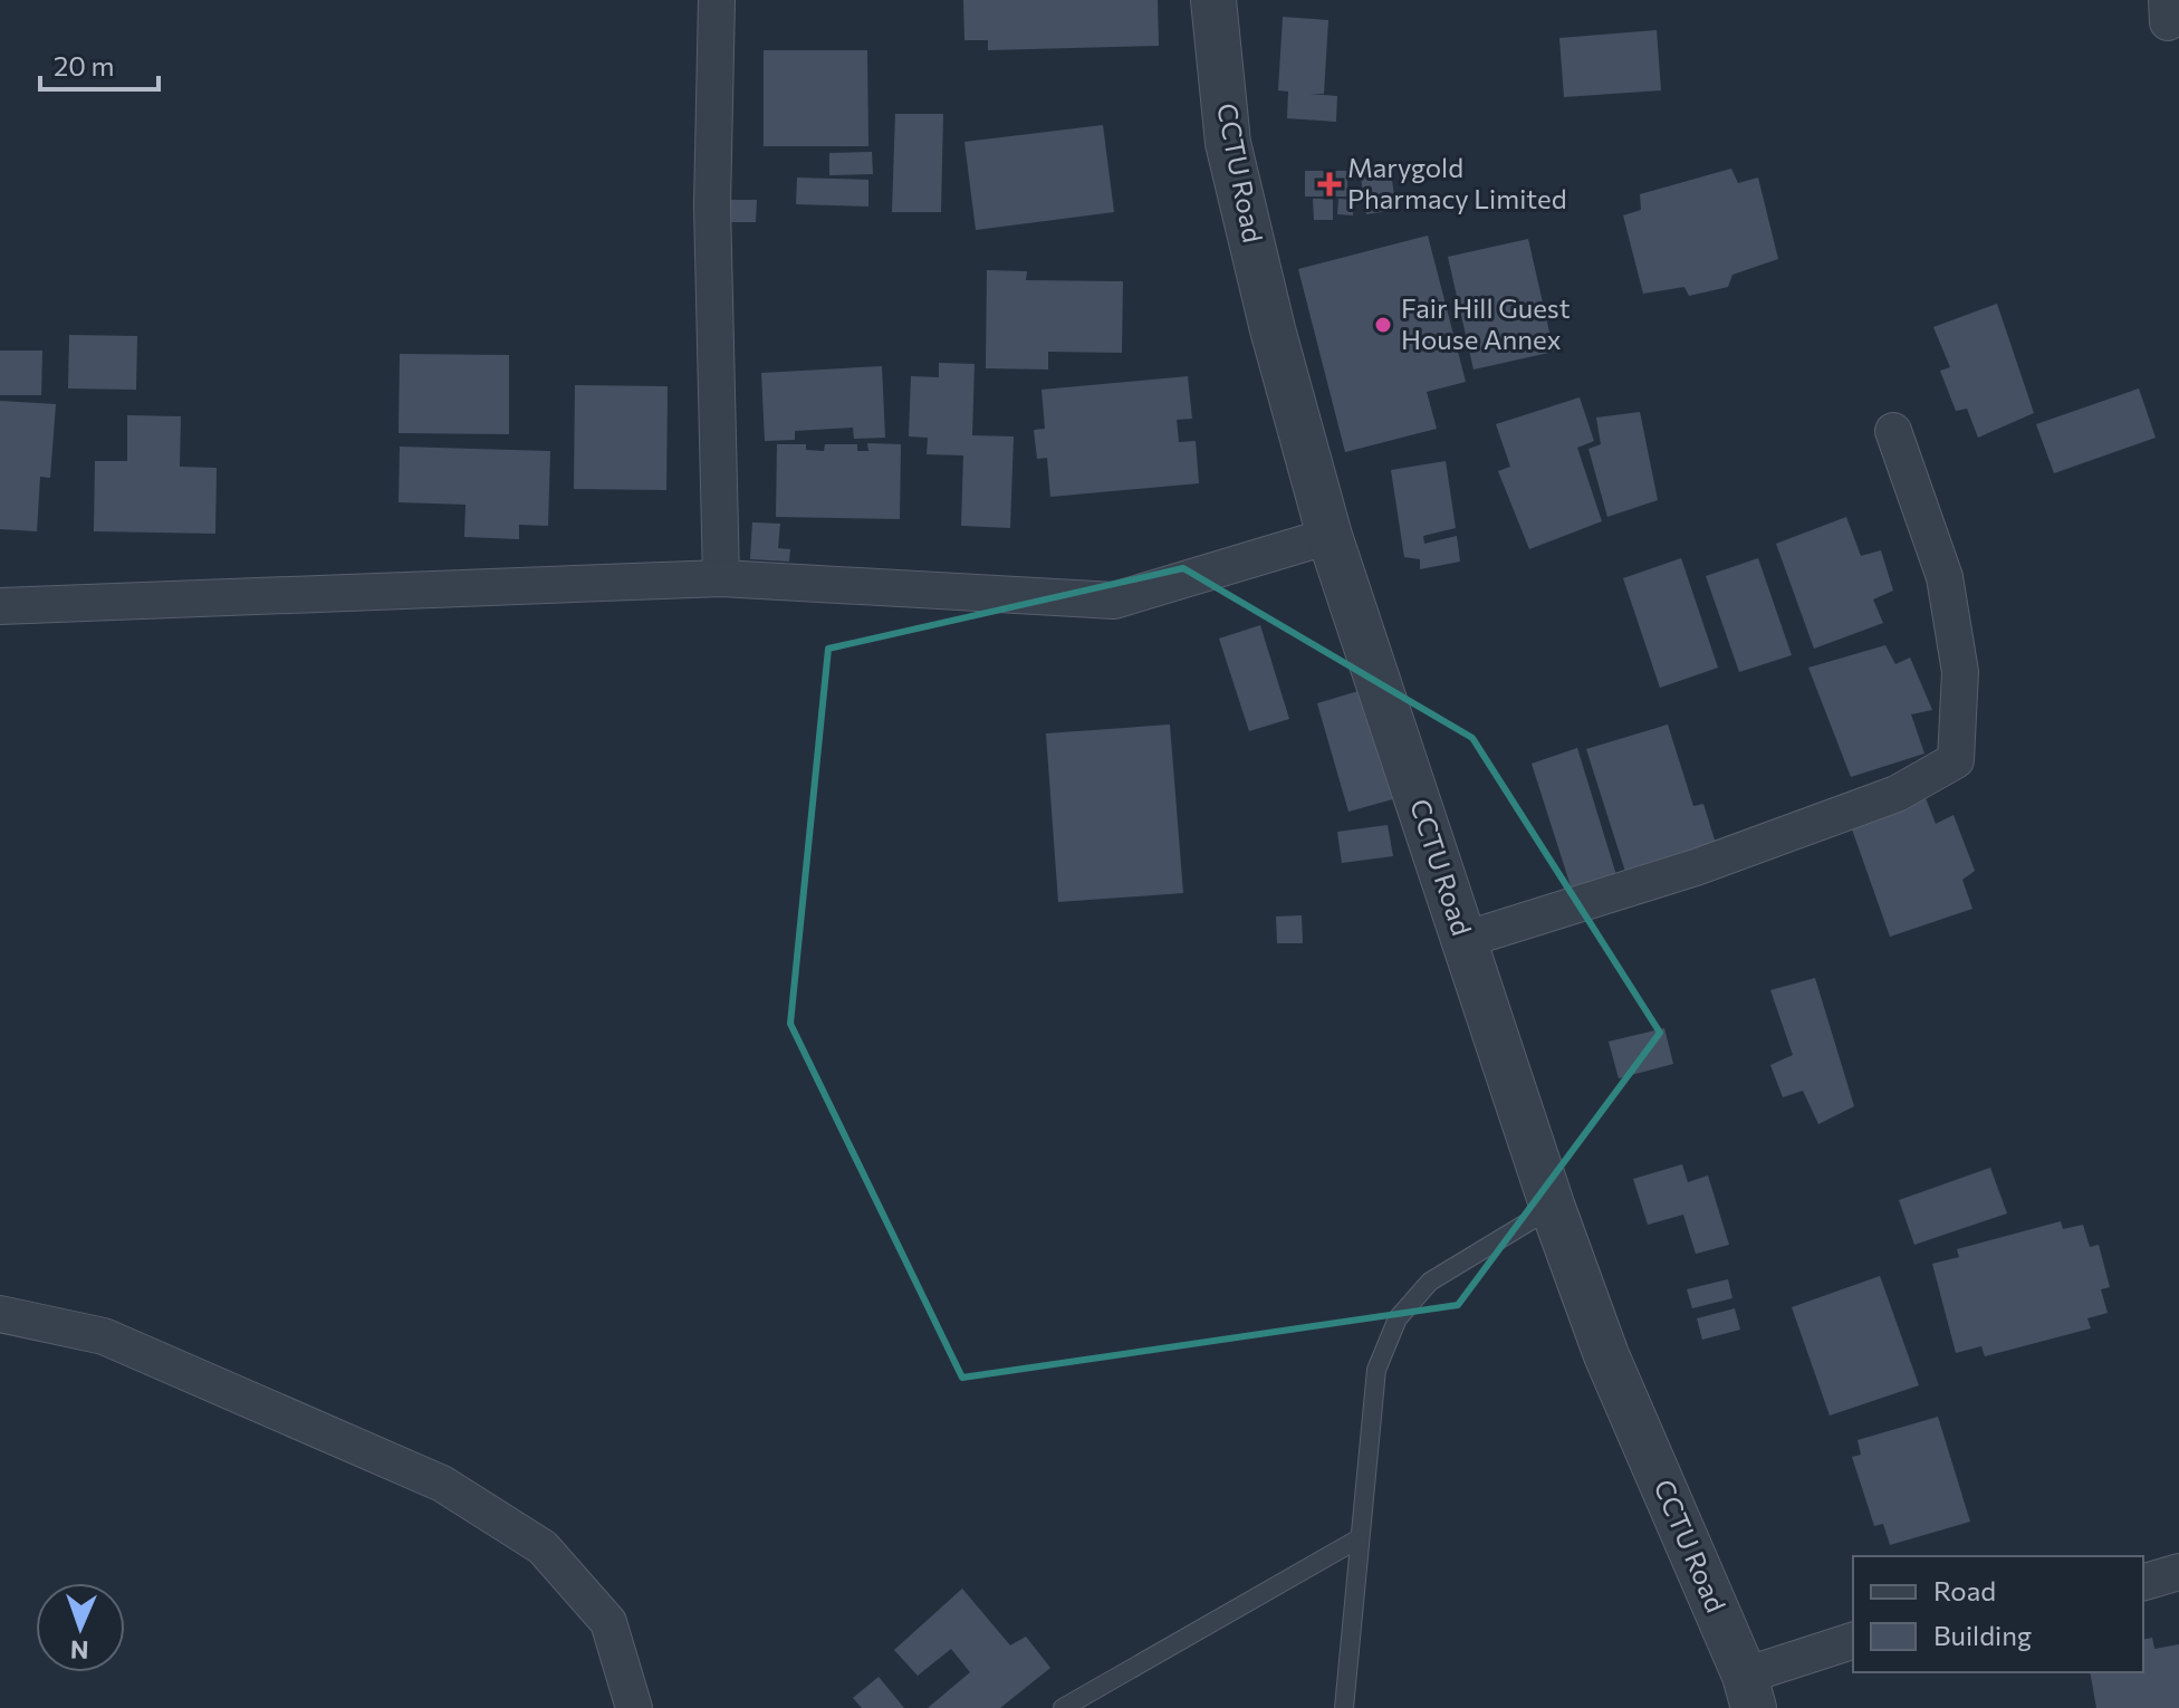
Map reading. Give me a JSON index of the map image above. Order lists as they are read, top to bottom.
{
  "streets": {
    "street": ["CCTU Road"]
  },
  "places": {
    "health": ["Marygold Pharmacy Limited"],
    "other": ["Fair Hill Guest House Annex"]
  },
  "legend": ["Road", "Building"],
  "scale_bar": "20 m",
  "north": "bottom"
}
